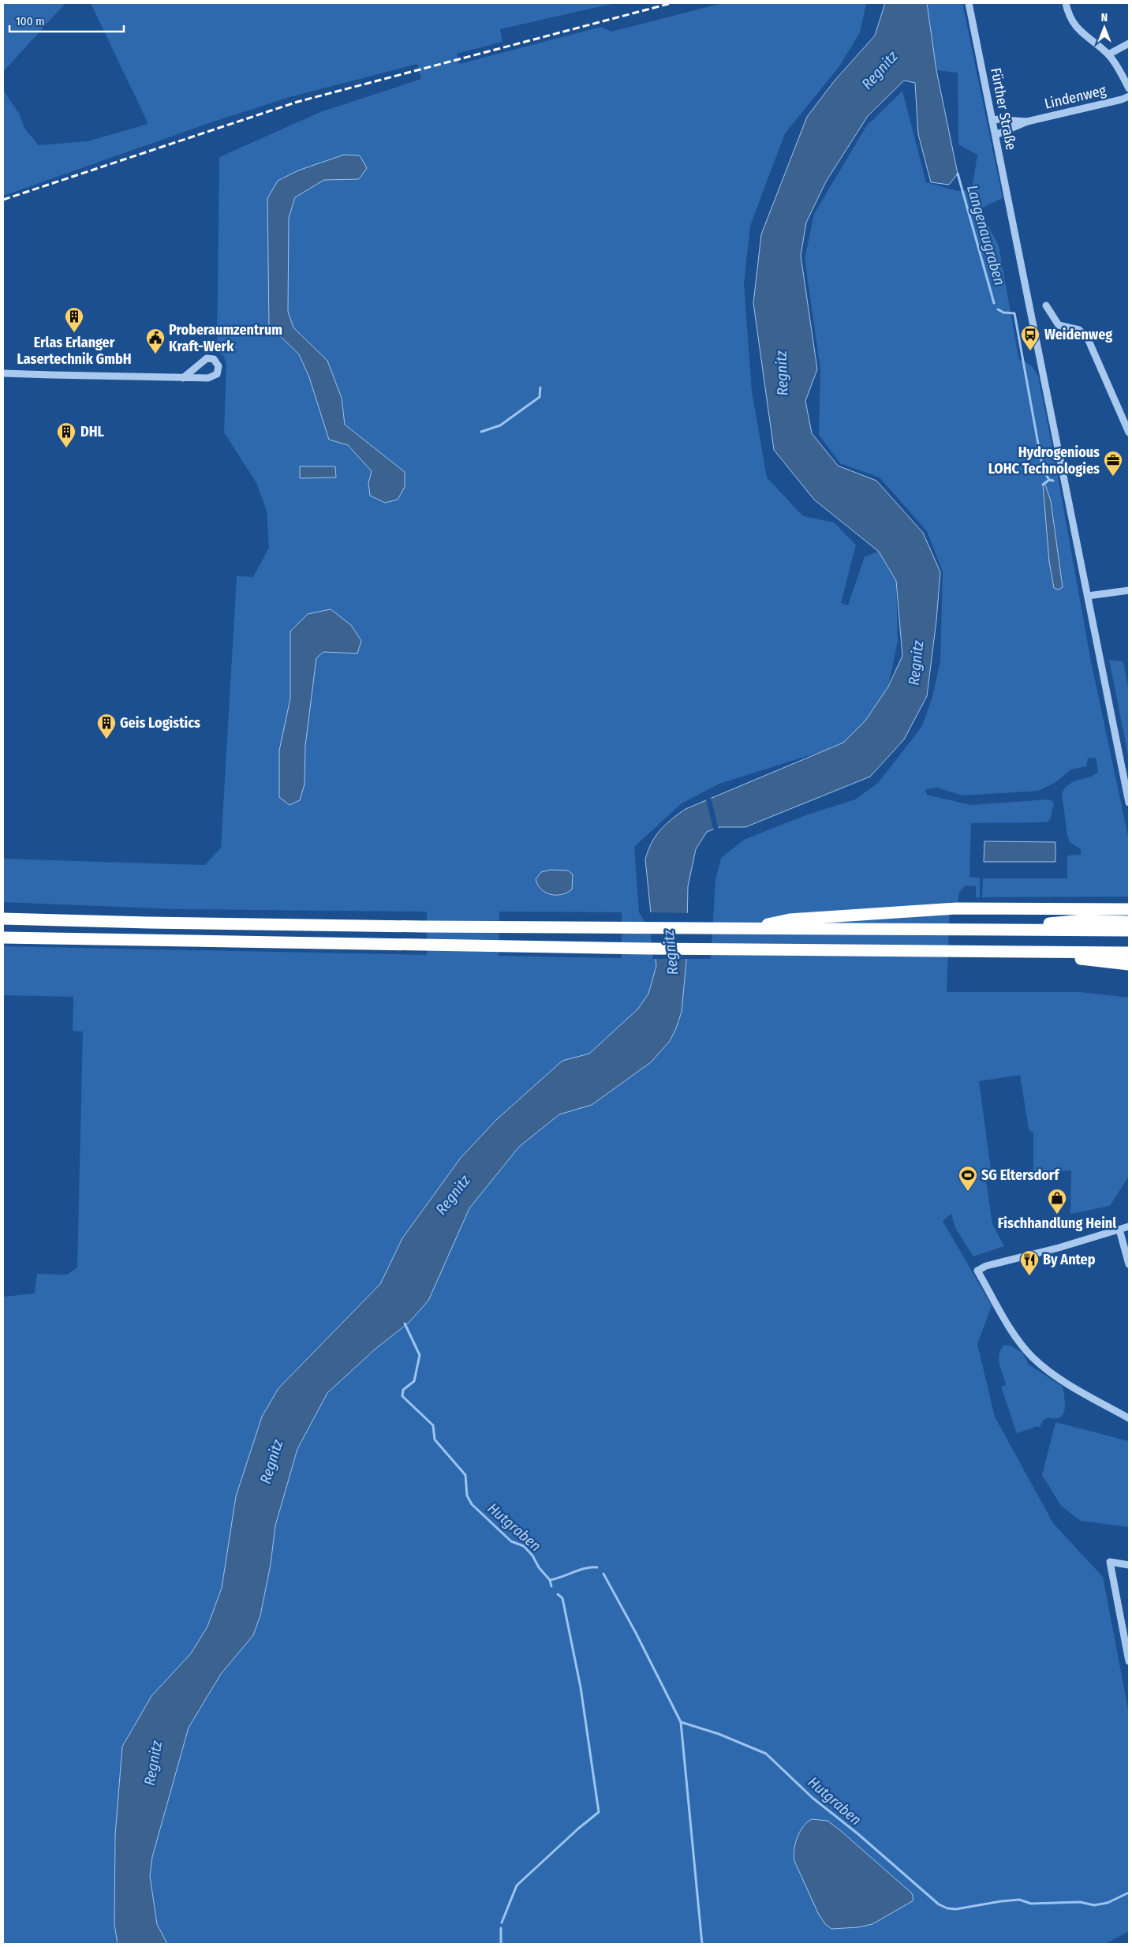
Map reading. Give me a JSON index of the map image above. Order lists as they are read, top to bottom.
{
  "streets": {
    "street": ["Lindenweg", "Fürther Straße"]
  },
  "crossings": [
    ["Lindenweg", "Fürther Straße"]
  ],
  "water": ["Regnitz", "Langenaugraben", "Hutgraben"],
  "places": {
    "building": ["Erlas Erlanger Lasertechnik GmbH", "DHL", "Geis Logistics"],
    "bus stop": ["Weidenweg"],
    "public building": ["Proberaumzentrum Kraft-Werk"],
    "office": ["Hydrogenious LOHC Technologies"],
    "sports": ["SG Eltersdorf"],
    "shop": ["Fischhandlung Heinl"],
    "restaurant": ["By Antep"]
  },
  "scale_bar": "100 m",
  "north": "top"
}
